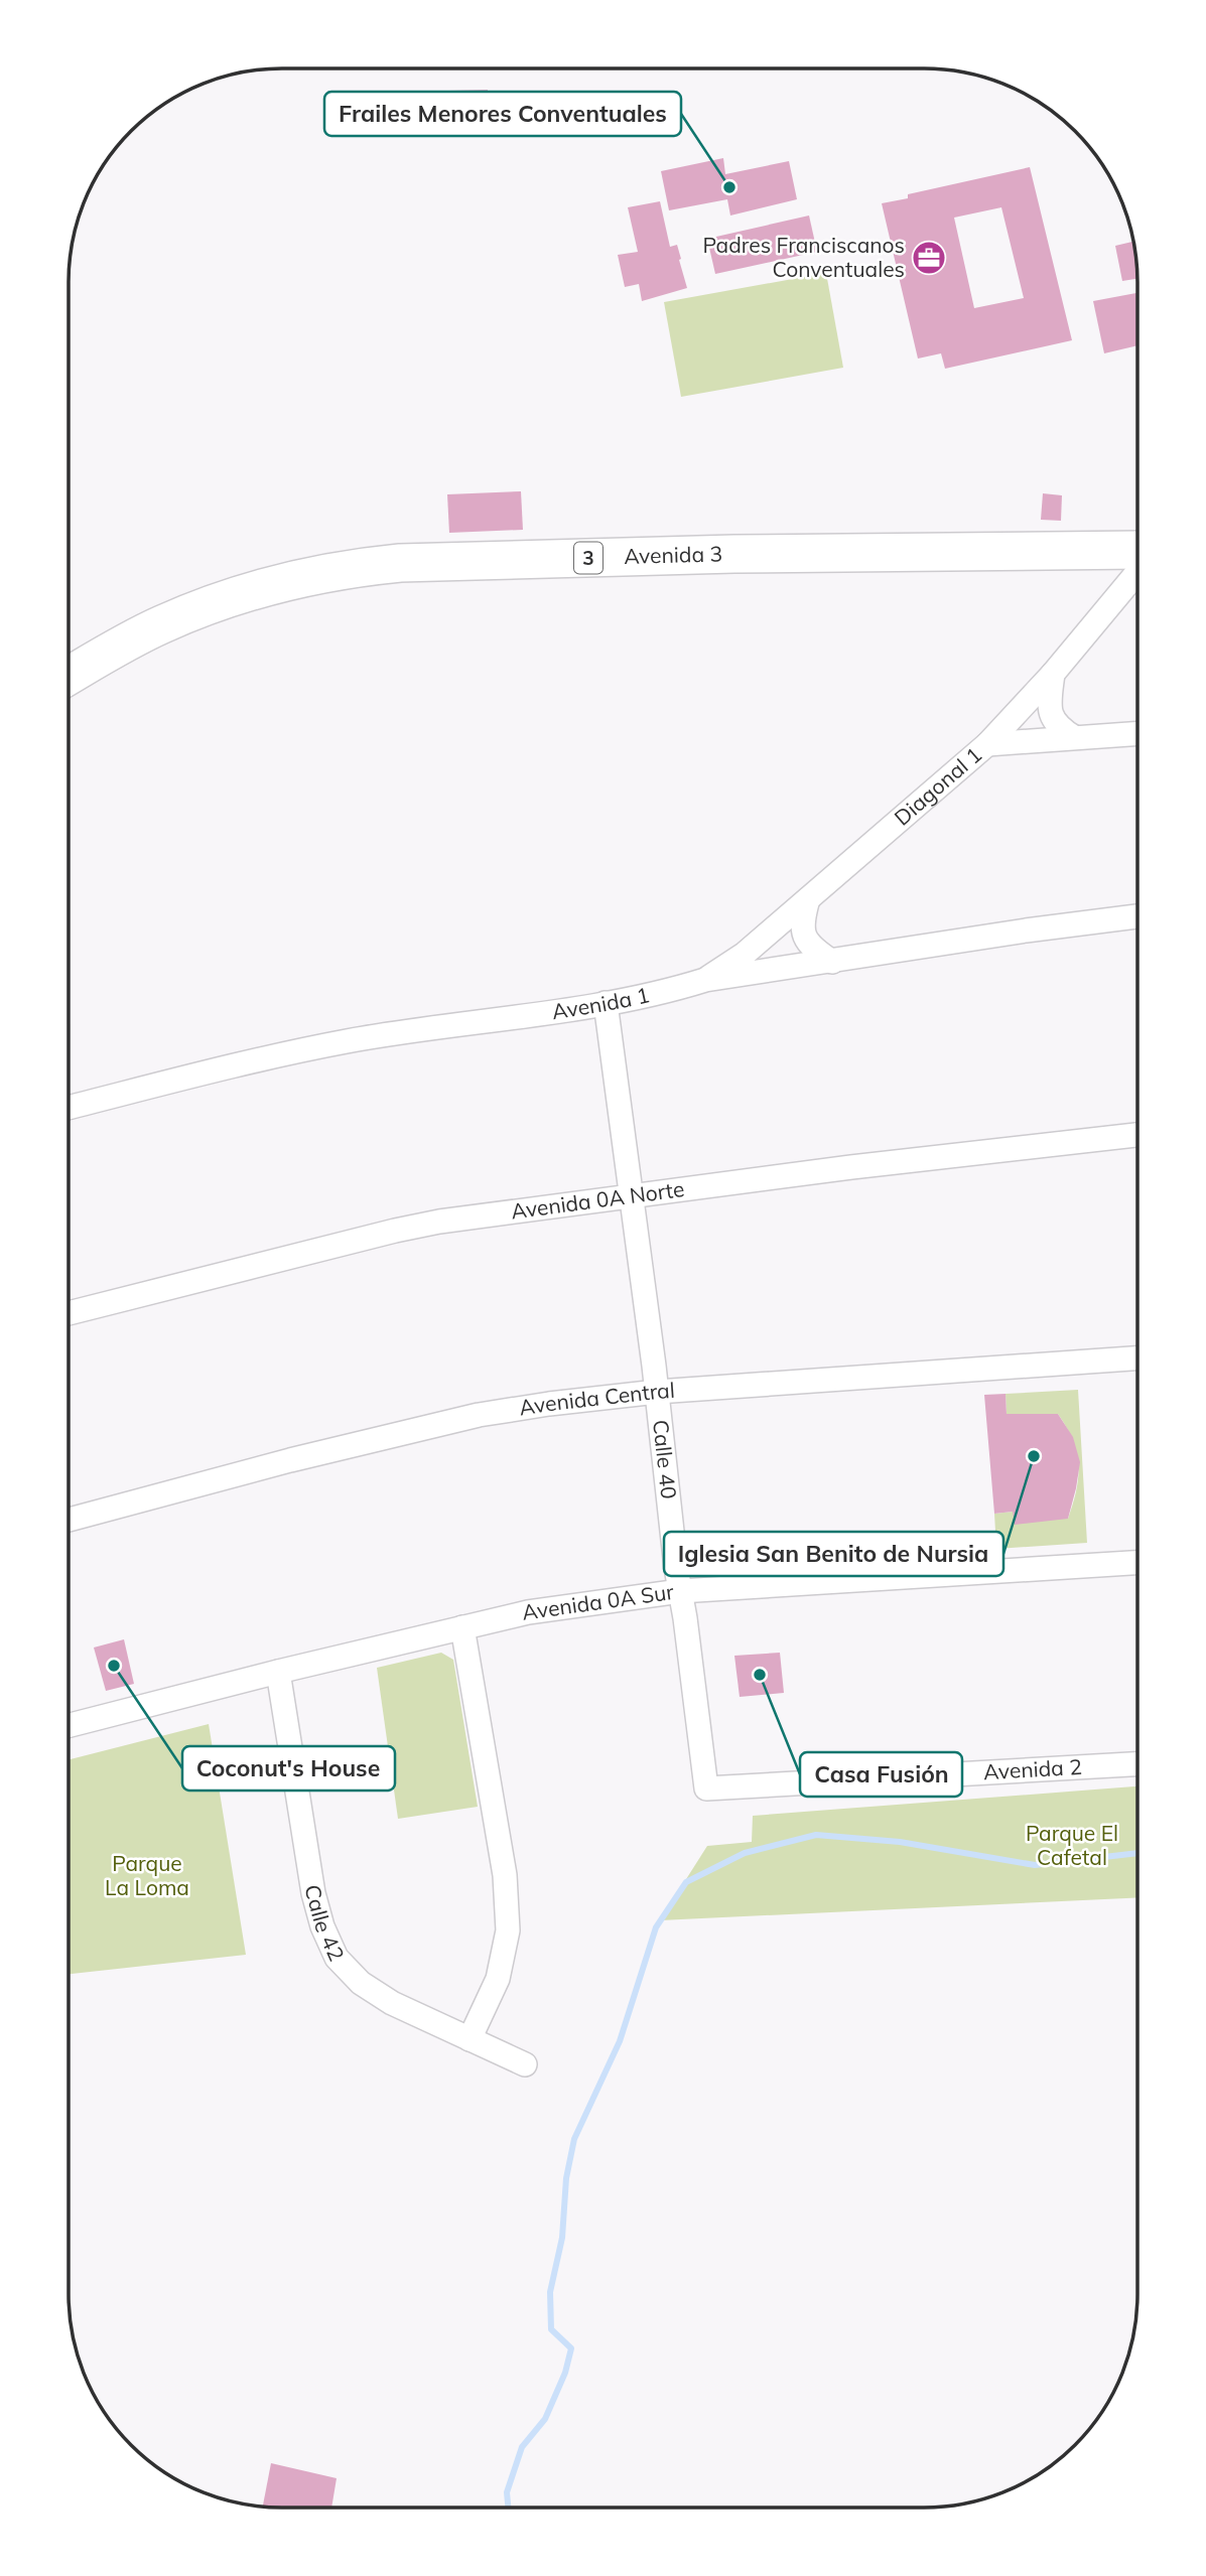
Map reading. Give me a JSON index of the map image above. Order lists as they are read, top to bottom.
{
  "streets": {
    "main road": ["Avenida 3", "3"],
    "street": [
      "Diagonal 1",
      "Avenida 1",
      "Avenida 0A Norte",
      "Avenida Central",
      "Calle 40",
      "Avenida 0A Sur",
      "Avenida 2",
      "Calle 42"
    ]
  },
  "crossings": [
    ["Diagonal 1", "Avenida 1"],
    ["Avenida 1", "Calle 40"],
    ["Avenida 0A Norte", "Calle 40"],
    ["Avenida Central", "Calle 40"],
    ["Calle 40", "Avenida 0A Sur"],
    ["Calle 40", "Avenida 2"],
    ["Avenida 0A Sur", "Calle 42"]
  ],
  "parks": ["Parque El Cafetal", "Parque La Loma"],
  "places": {
    "other": [
      "Frailes Menores Conventuales",
      "Iglesia San Benito de Nursia",
      "Coconut's House",
      "Casa Fusión"
    ],
    "office": ["Padres Franciscanos Conventuales"]
  }
}
